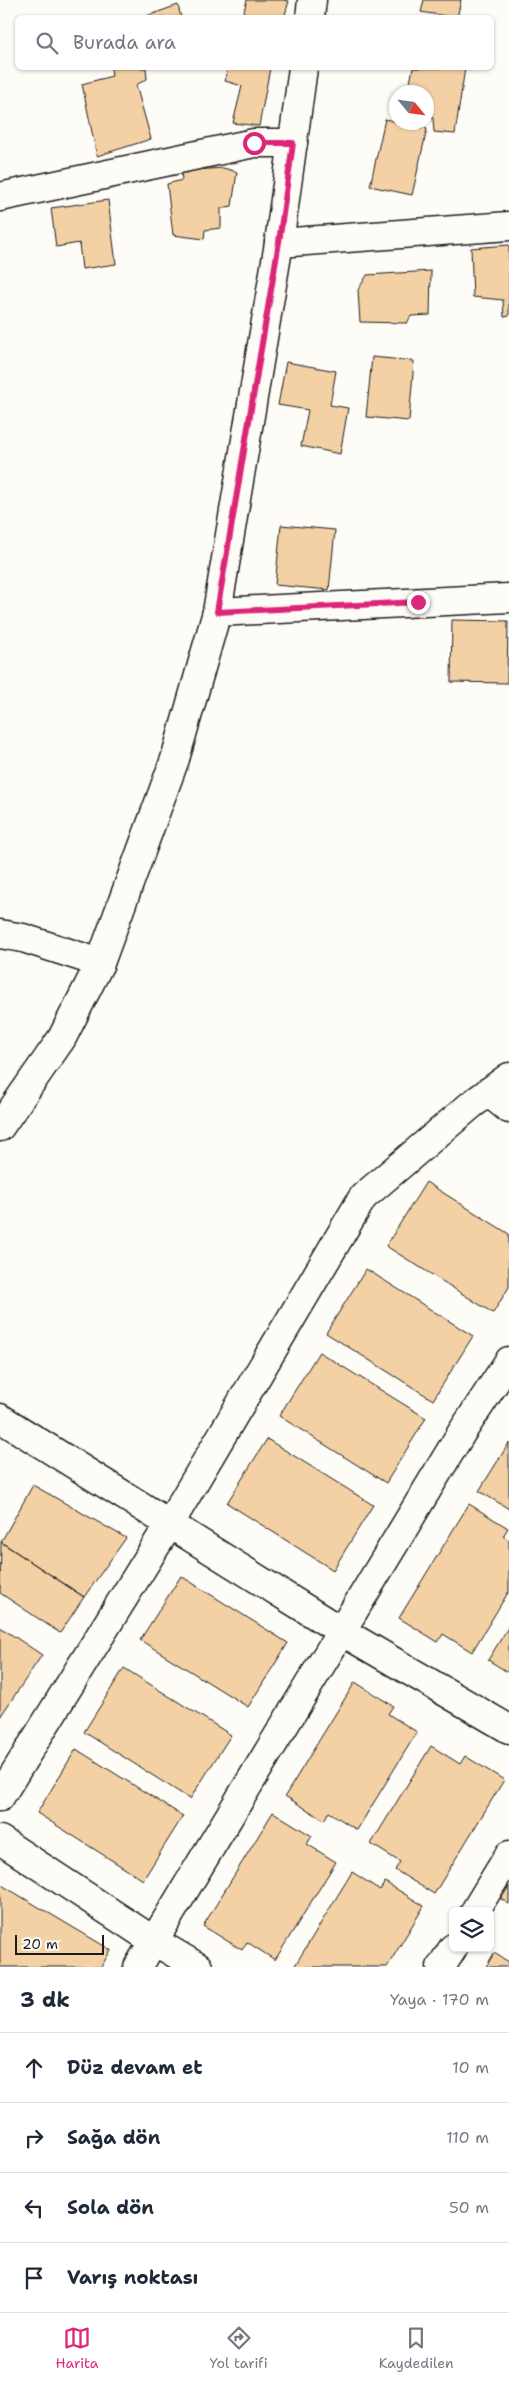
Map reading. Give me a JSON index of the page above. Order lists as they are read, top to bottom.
{
  "scale_bar": "20 m",
  "north": "bottom right",
  "page": {
    "search": "Burada ara",
    "scale": "20 m",
    "heading": ["3 dk", "Yaya · 170 m"],
    "list": [
      ["Düz devam et", "10 m"],
      ["Sağa dön", "110 m"],
      ["Sola dön", "50 m"],
      "Varış noktası"
    ],
    "nav": ["Harita", "Yol tarifi", "Kaydedilen"]
  }
}
